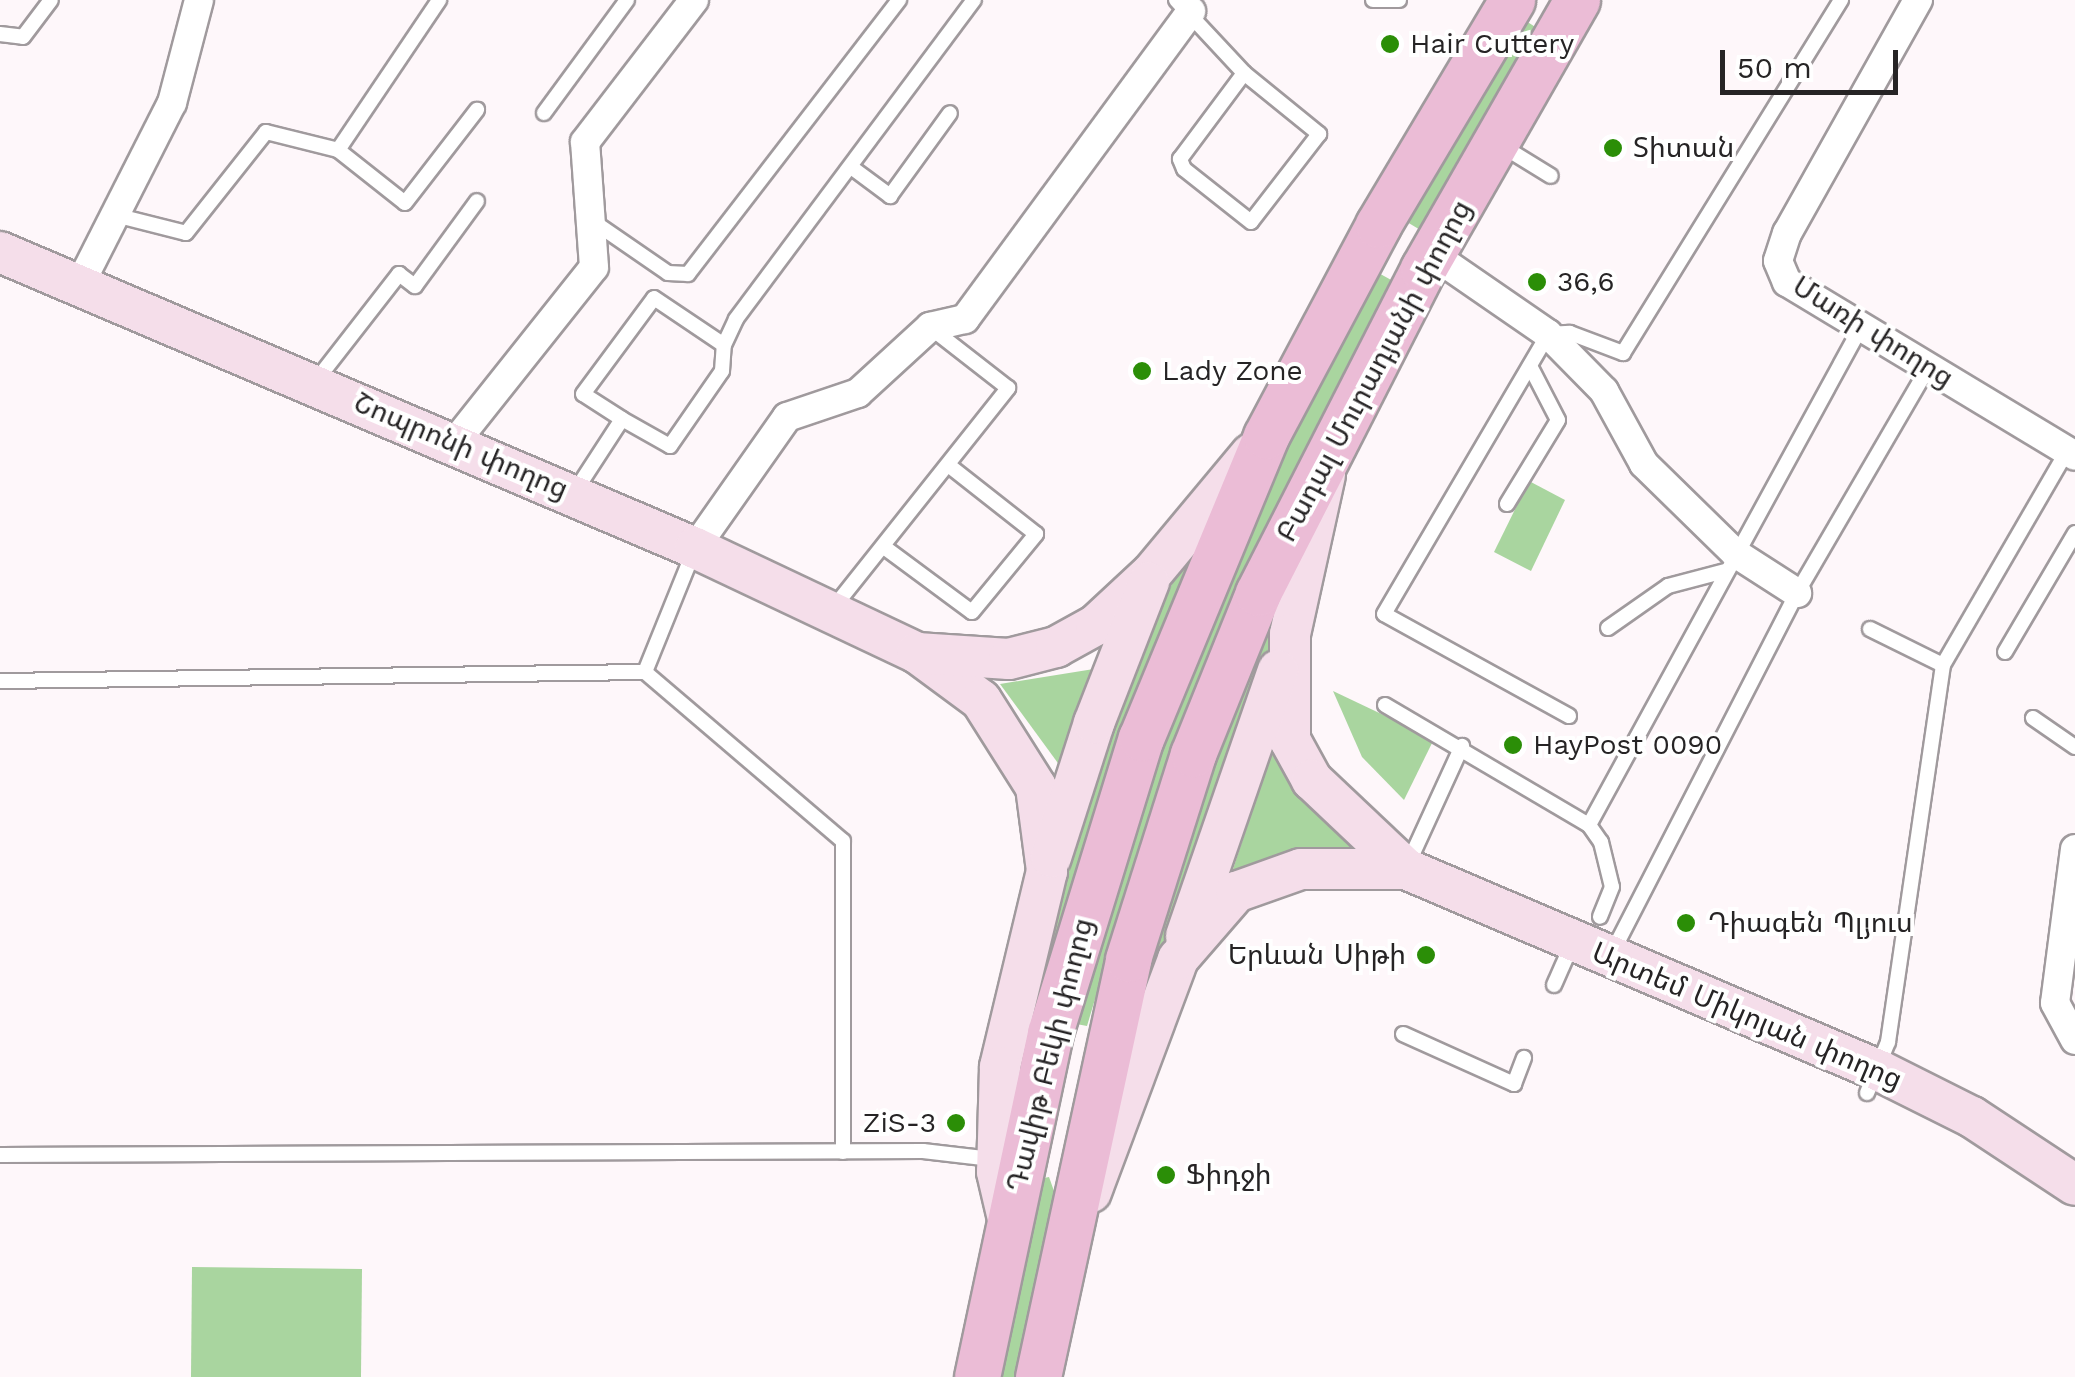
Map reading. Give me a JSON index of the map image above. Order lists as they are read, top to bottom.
{
  "streets": {
    "main road": [
      "Բադալ Մուրադյանի փողոց",
      "Շոպրոնի փողոց",
      "Արտեմ Միկոյան փողոց",
      "Դավիթ Բեկի փողոց"
    ],
    "street": ["Մառի փողոց"]
  },
  "crossings": [
    ["Բադալ Մուրադյանի փողոց", "Արտեմ Միկոյան փողոց"],
    ["Բադալ Մուրադյանի փողոց", "Դավիթ Բեկի փողոց"],
    ["Արտեմ Միկոյան փողոց", "Դավիթ Բեկի փողոց"]
  ],
  "places": [
    "Hair Cuttery",
    "Տիտան",
    "36,6",
    "Lady Zone",
    "HayPost 0090",
    "Դիագեն Պլյուս",
    "Երևան Սիթի",
    "ZiS-3",
    "Ֆիդջի"
  ],
  "scale_bar": "50 m"
}
